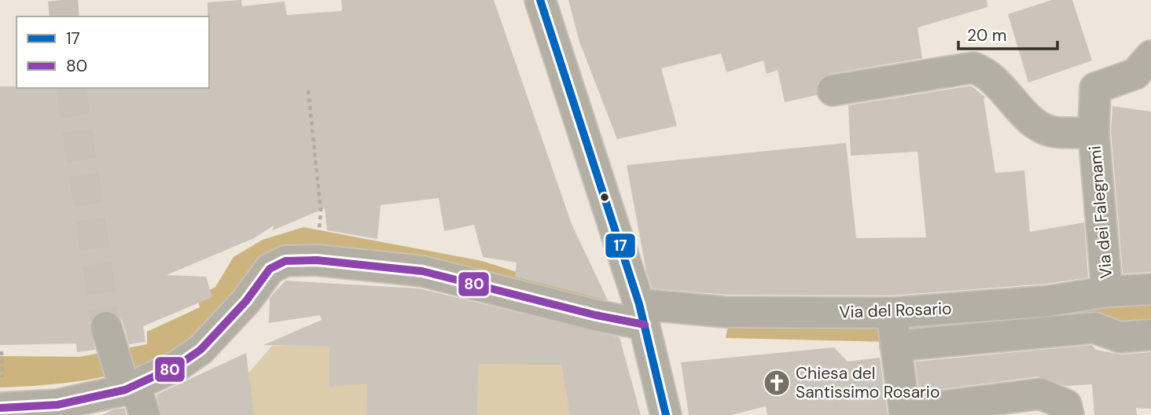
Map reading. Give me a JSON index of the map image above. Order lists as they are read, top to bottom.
{
  "streets": {
    "street": ["Via dei Falegnami", "Via del Rosario"]
  },
  "crossings": [
    ["Via dei Falegnami", "Via del Rosario"]
  ],
  "places": {
    "church": ["Chiesa del Santissimo Rosario"]
  },
  "lines": ["transit line 17", "transit line 80"],
  "legend": ["17", "80"],
  "scale_bar": "20 m"
}
